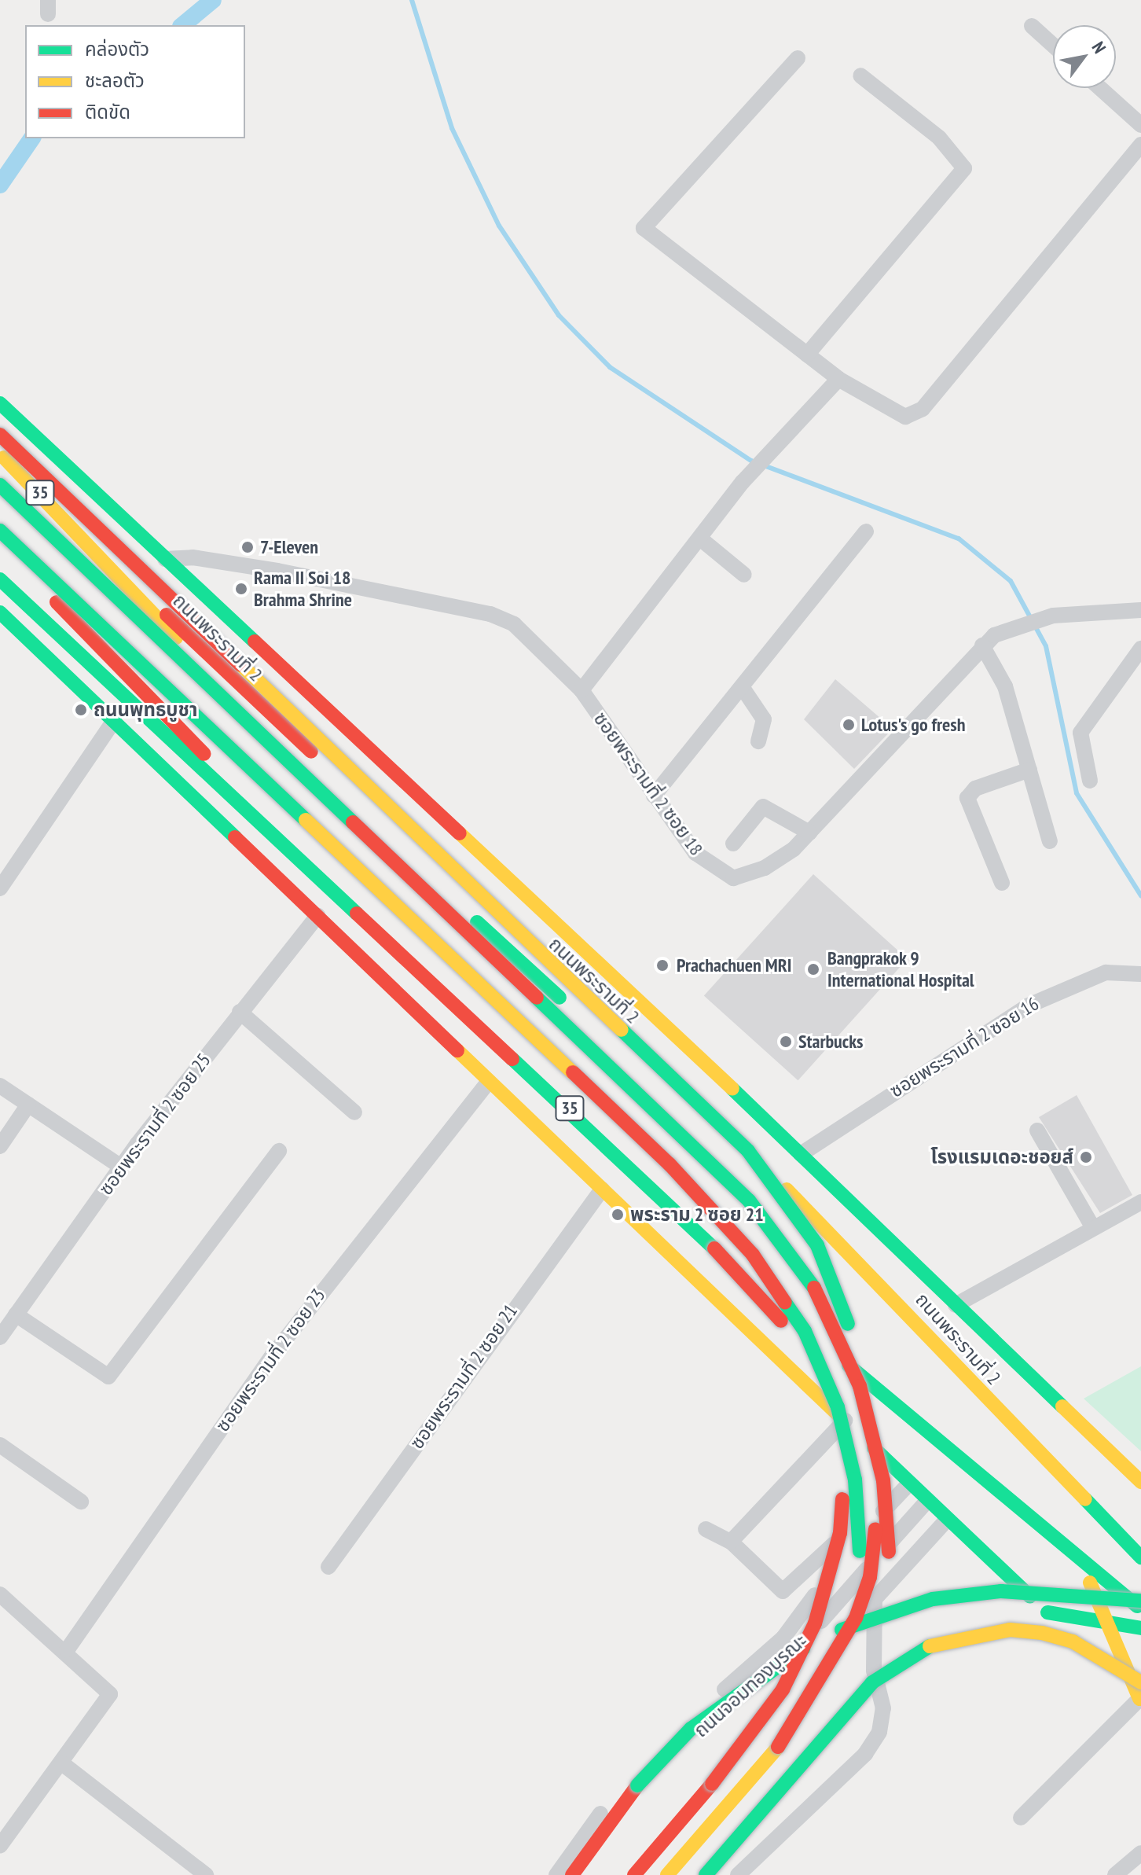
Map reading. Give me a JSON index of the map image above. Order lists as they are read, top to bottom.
{
  "streets": {
    "main road": ["35", "ถนนพระรามที่ 2"],
    "street": [
      "ซอยพระรามที่ 2 ซอย 18",
      "ซอยพระรามที่ 2 ซอย 16",
      "ซอยพระรามที่ 2 ซอย 25",
      "ซอยพระรามที่ 2 ซอย 23",
      "ซอยพระรามที่ 2 ซอย 21",
      "ถนนจอมทองบูรณะ"
    ]
  },
  "crossings": [
    ["35", "ซอยพระรามที่ 2 ซอย 25"],
    ["35", "ซอยพระรามที่ 2 ซอย 23"],
    ["35", "ซอยพระรามที่ 2 ซอย 21"],
    ["35", "ถนนจอมทองบูรณะ"],
    ["ถนนพระรามที่ 2", "ซอยพระรามที่ 2 ซอย 18"],
    ["ถนนพระรามที่ 2", "ซอยพระรามที่ 2 ซอย 16"]
  ],
  "places": [
    "7-Eleven",
    "Rama II Soi 18 Brahma Shrine",
    "ถนนพุทธบูชา",
    "Lotus's go fresh",
    "Prachachuen MRI",
    "Bangprakok 9 International Hospital",
    "Starbucks",
    "โรงแรมเดอะชอยส์",
    "พระราม 2 ซอย 21"
  ],
  "legend": ["คล่องตัว", "ชะลอตัว", "ติดขัด"],
  "north": "top right"
}
